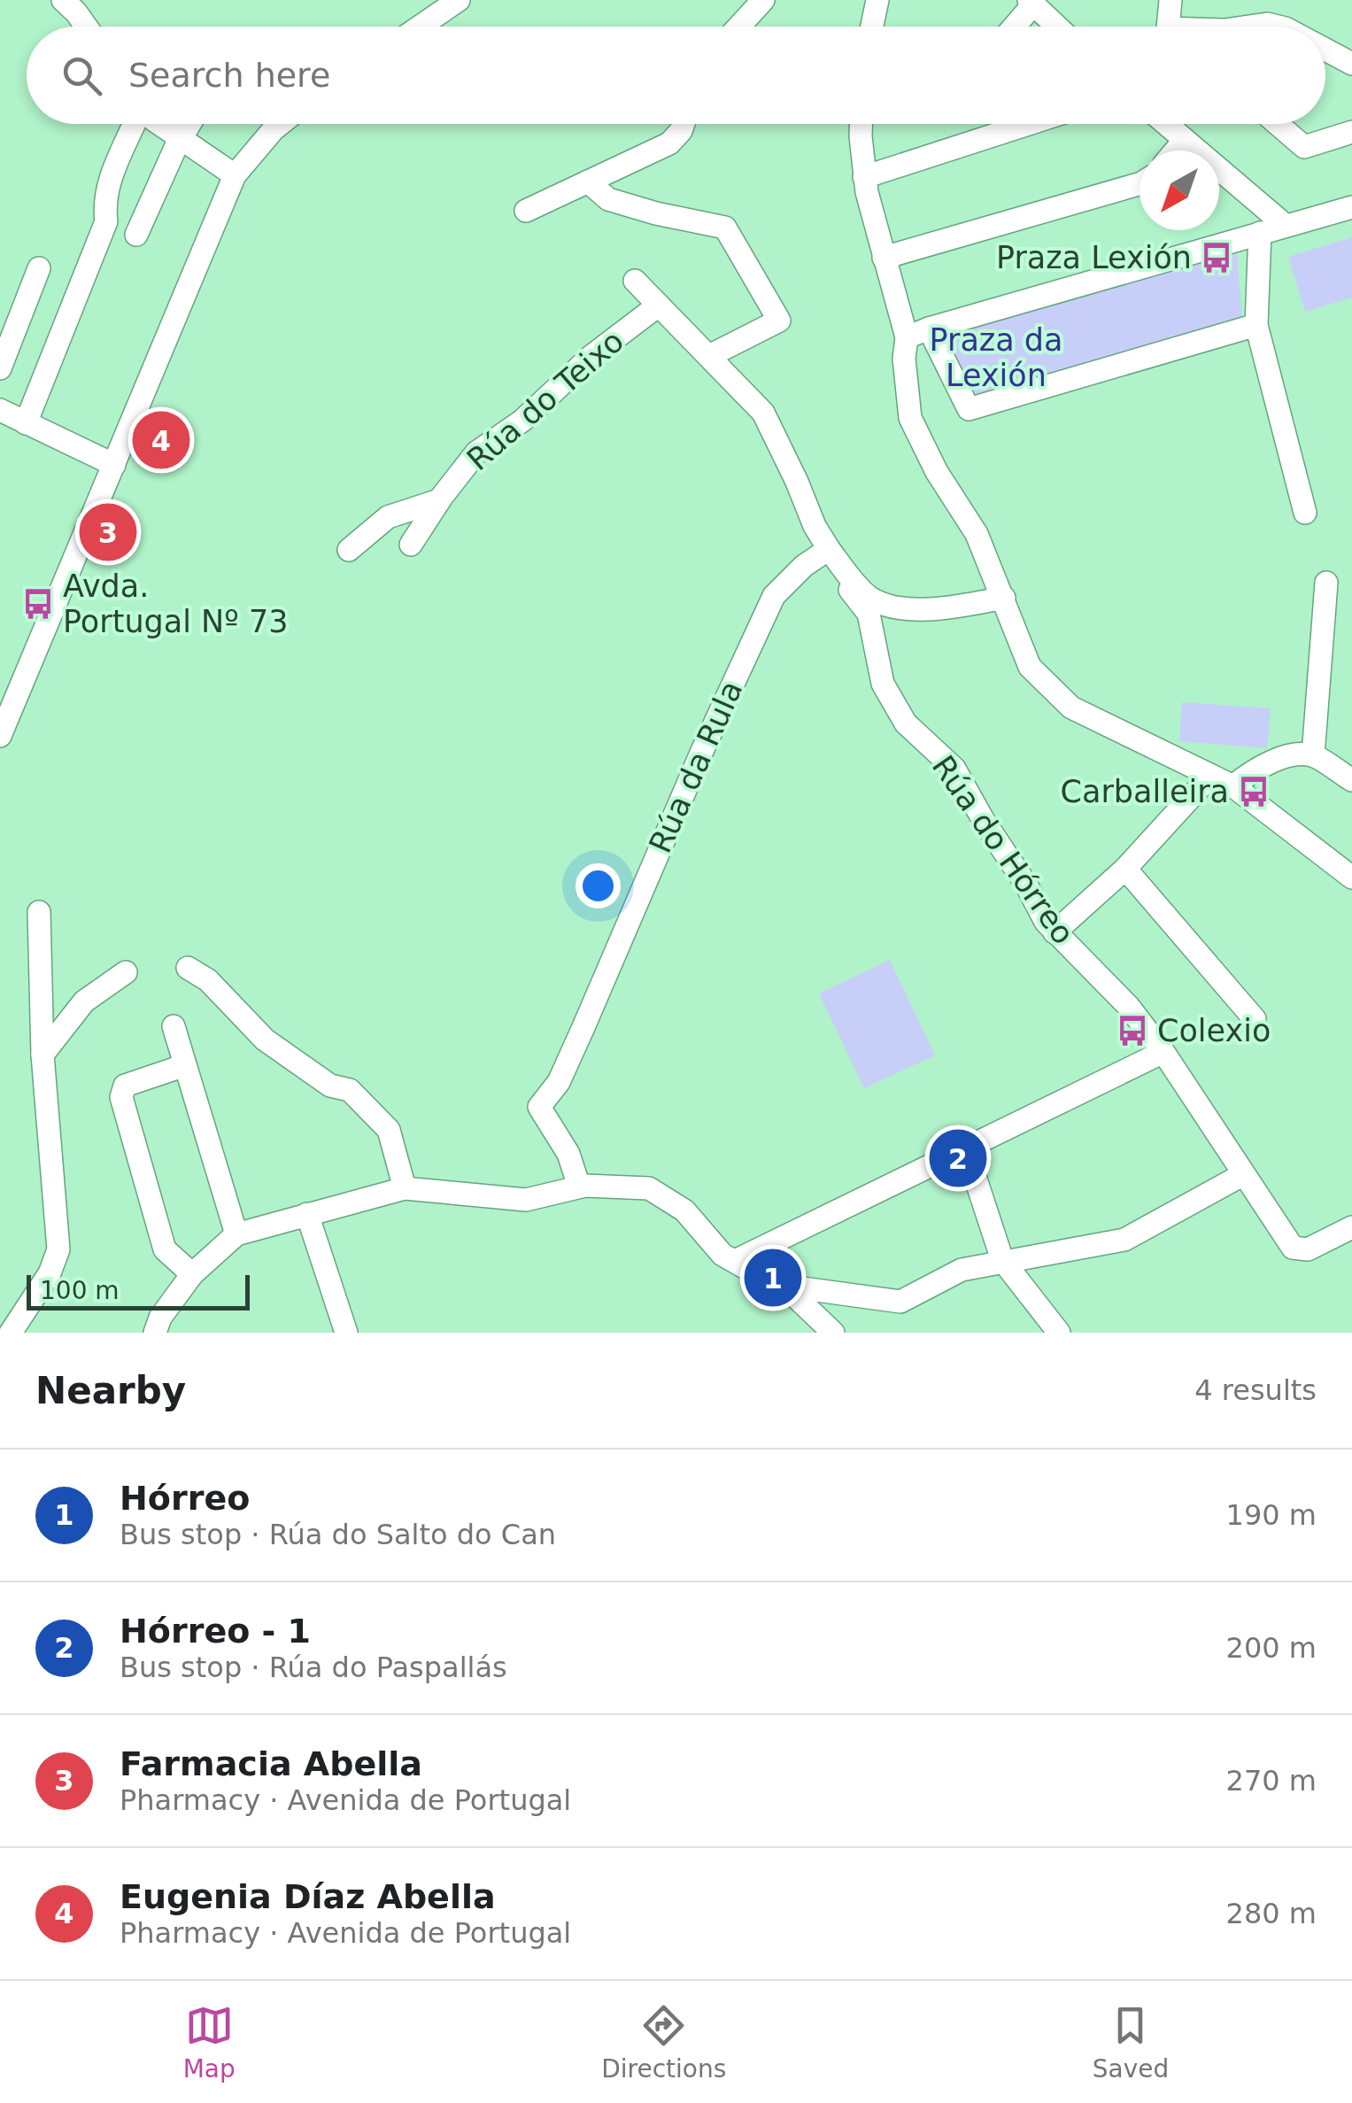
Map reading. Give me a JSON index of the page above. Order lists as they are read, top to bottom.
{
  "streets": {
    "street": ["Rúa do Teixo", "Rúa da Rula", "Rúa do Hórreo"]
  },
  "crossings": [
    ["Rúa da Rula", "Rúa do Hórreo"]
  ],
  "parks": ["Praza da Lexión"],
  "places": {
    "bus stop": [
      "Praza Lexión",
      "Avda. Portugal Nº 73",
      "Carballeira",
      "Colexio"
    ]
  },
  "scale_bar": "100 m",
  "north": "bottom left",
  "page": {
    "search": "Search here",
    "pins": [
      "4",
      "3",
      "2",
      "1"
    ],
    "scale": "100 m",
    "heading": ["Nearby", "4 results"],
    "list": [
      {
        "mark": "1",
        "name": "Hórreo",
        "note": "Bus stop · Rúa do Salto do Can",
        "value": "190 m"
      },
      {
        "mark": "2",
        "name": "Hórreo - 1",
        "note": "Bus stop · Rúa do Paspallás",
        "value": "200 m"
      },
      {
        "mark": "3",
        "name": "Farmacia Abella",
        "note": "Pharmacy · Avenida de Portugal",
        "value": "270 m"
      },
      {
        "mark": "4",
        "name": "Eugenia Díaz Abella",
        "note": "Pharmacy · Avenida de Portugal",
        "value": "280 m"
      }
    ],
    "nav": ["Map", "Directions", "Saved"]
  }
}
